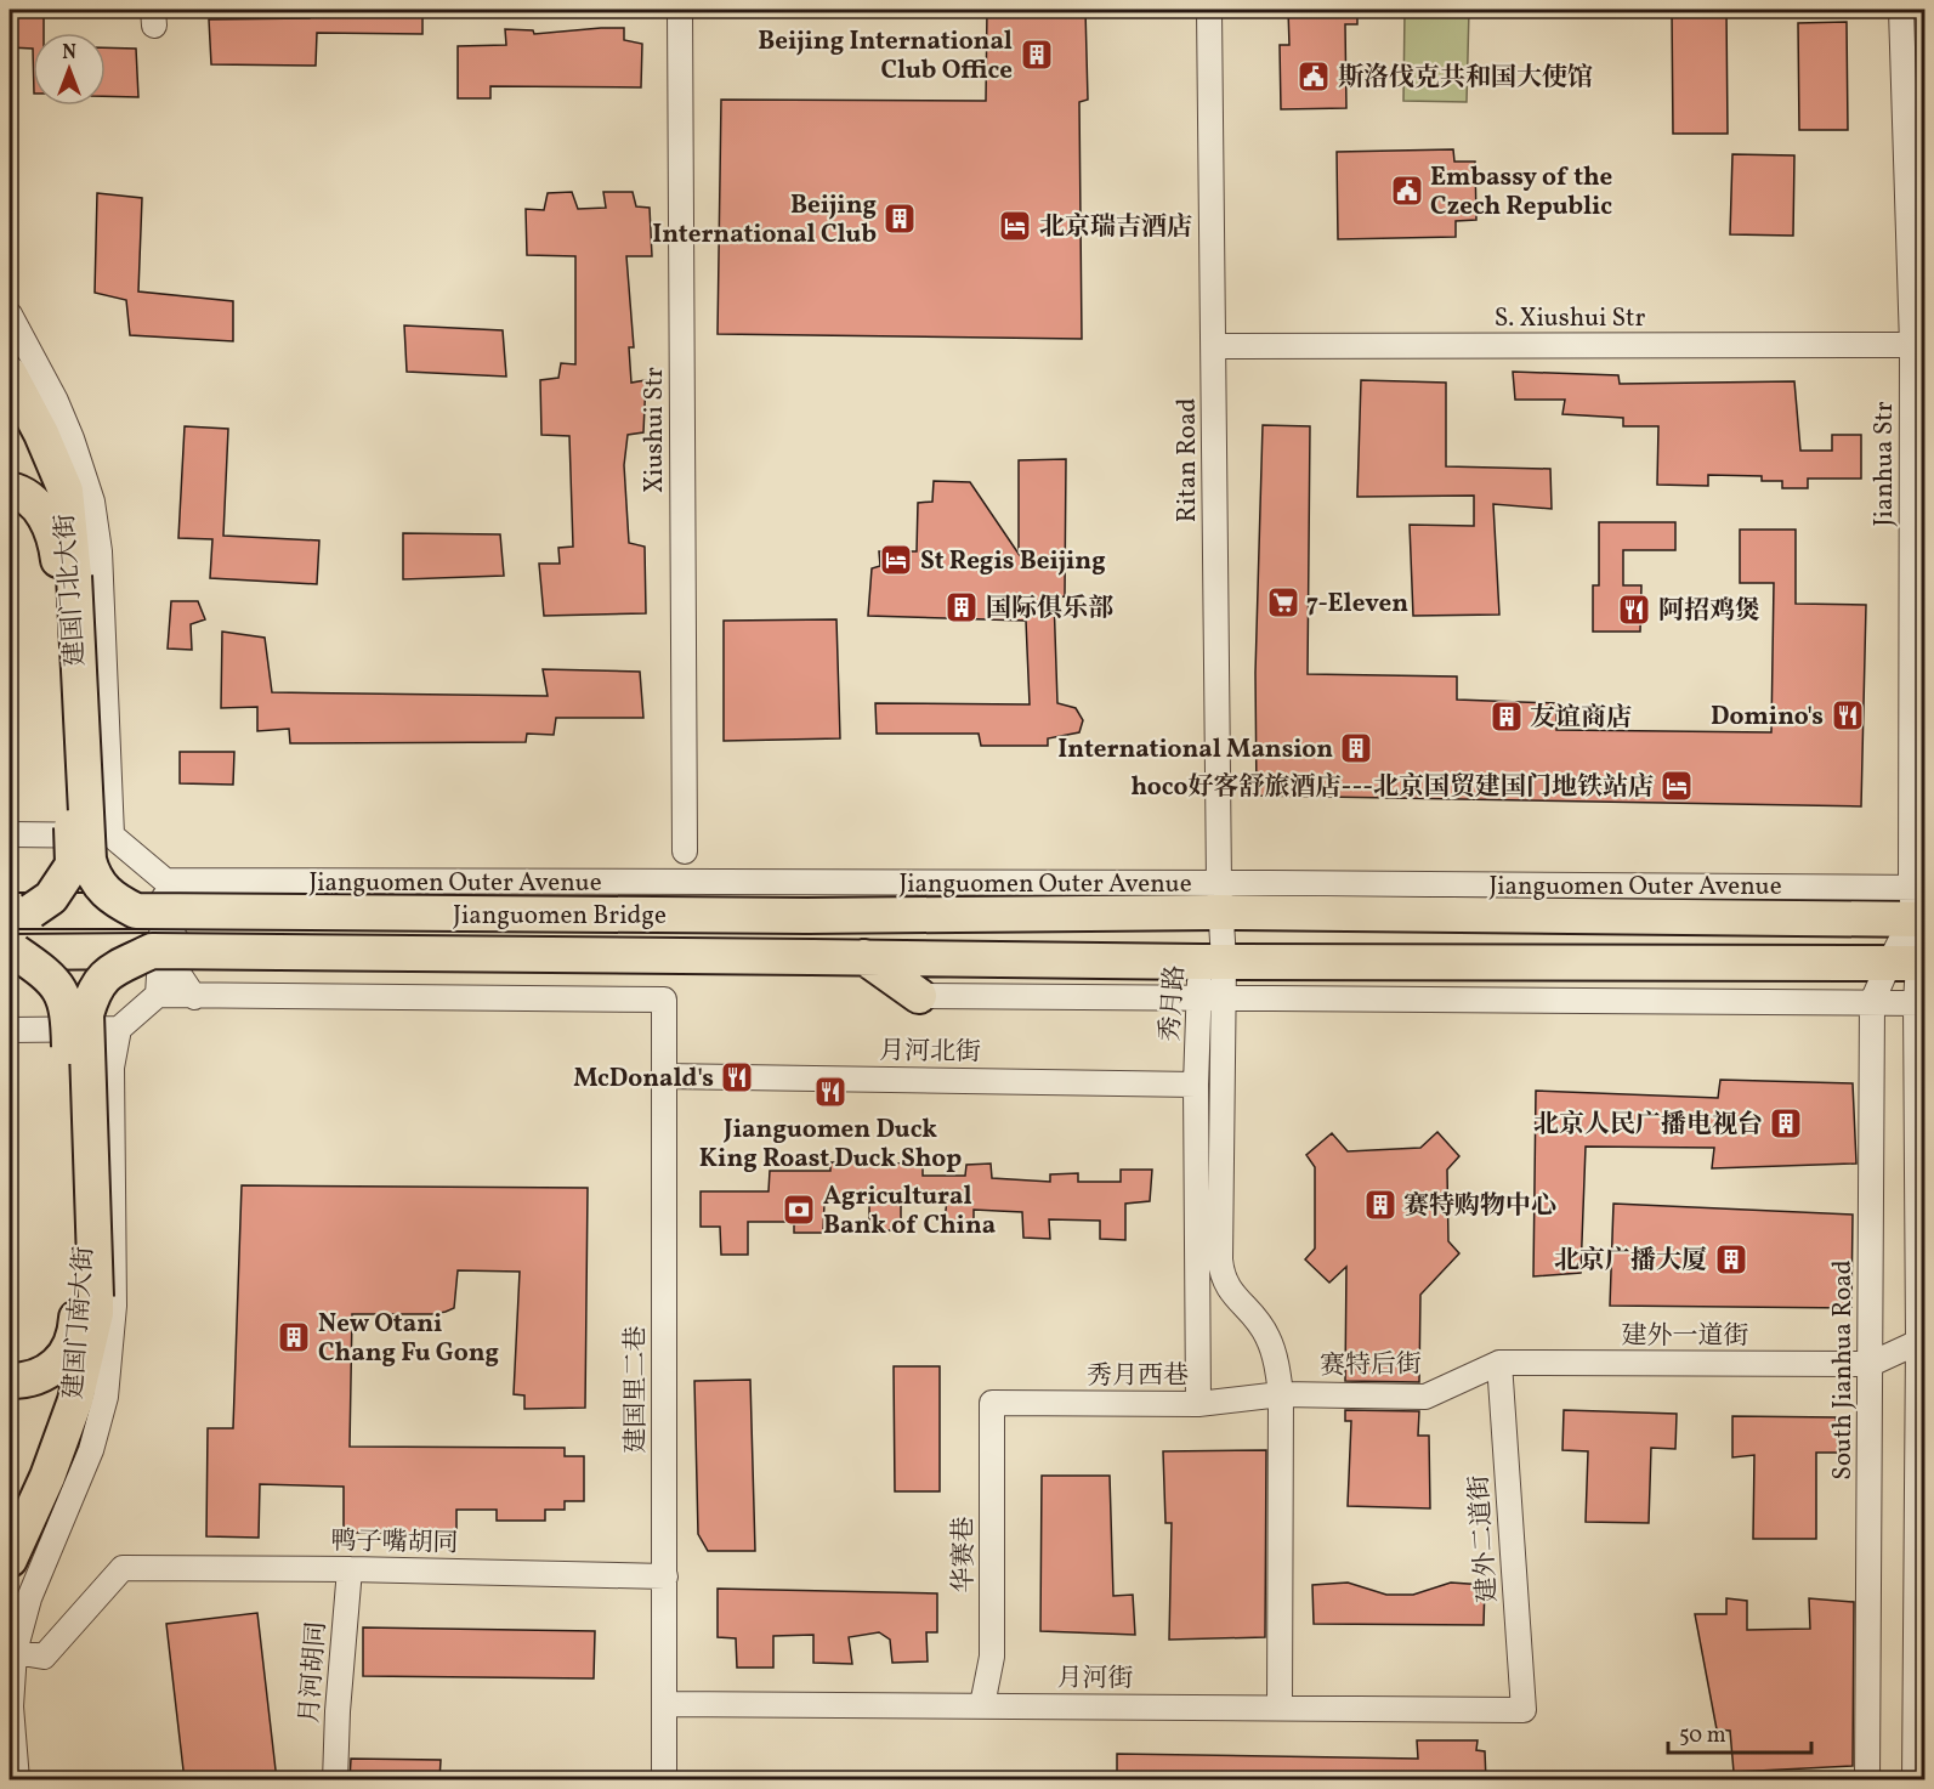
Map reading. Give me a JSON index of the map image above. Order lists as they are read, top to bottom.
{
  "streets": {
    "highway": ["Jianguomen Outer Avenue", "Jianguomen Bridge"],
    "street": [
      "S. Xiushui Str",
      "Xiushui Str",
      "Ritan Road",
      "Jianhua Str",
      "建国门北大街",
      "秀月路",
      "月河北街",
      "建国门南大街",
      "建外一道街",
      "赛特后街",
      "South Jianhua Road",
      "秀月西巷",
      "建国里二巷",
      "建外二道街",
      "鸭子嘴胡同",
      "华赛巷",
      "月河胡同",
      "月河街"
    ]
  },
  "crossings": [
    ["S. Xiushui Str", "Ritan Road"],
    ["S. Xiushui Str", "Jianhua Str"],
    ["Ritan Road", "Jianguomen Outer Avenue"],
    ["Ritan Road", "秀月路"],
    ["Jianhua Str", "Jianguomen Outer Avenue"],
    ["Jianhua Str", "South Jianhua Road"],
    ["Jianguomen Outer Avenue", "Jianguomen Bridge"],
    ["Jianguomen Outer Avenue", "秀月路"],
    ["Jianguomen Outer Avenue", "South Jianhua Road"],
    ["秀月路", "月河北街"],
    ["秀月路", "赛特后街"],
    ["秀月路", "秀月西巷"],
    ["月河北街", "建国里二巷"],
    ["建国门南大街", "鸭子嘴胡同"],
    ["建外一道街", "赛特后街"],
    ["建外一道街", "South Jianhua Road"],
    ["建外一道街", "建外二道街"],
    ["赛特后街", "秀月西巷"],
    ["赛特后街", "建外二道街"],
    ["秀月西巷", "华赛巷"],
    ["建国里二巷", "鸭子嘴胡同"],
    ["建国里二巷", "月河街"],
    ["建外二道街", "月河街"],
    ["鸭子嘴胡同", "月河胡同"],
    ["华赛巷", "月河街"]
  ],
  "places": {
    "building": [
      "Beijing International Club Office",
      "Beijing International Club",
      "国际俱乐部",
      "友谊商店",
      "International Mansion",
      "北京人民广播电视台",
      "赛特购物中心",
      "北京广播大厦",
      "New Otani Chang Fu Gong"
    ],
    "public building": ["斯洛伐克共和国大使馆", "Embassy of the Czech Republic"],
    "hotel": ["北京瑞吉酒店", "St Regis Beijing", "hoco好客舒旅酒店---北京国贸建国门地铁站店"],
    "supermarket": ["7-Eleven"],
    "restaurant": [
      "阿招鸡煲",
      "Domino's",
      "McDonald's",
      "Jianguomen Duck King Roast Duck Shop"
    ],
    "bank": ["Agricultural Bank of China"]
  },
  "scale_bar": "50 m",
  "north": "top"
}
